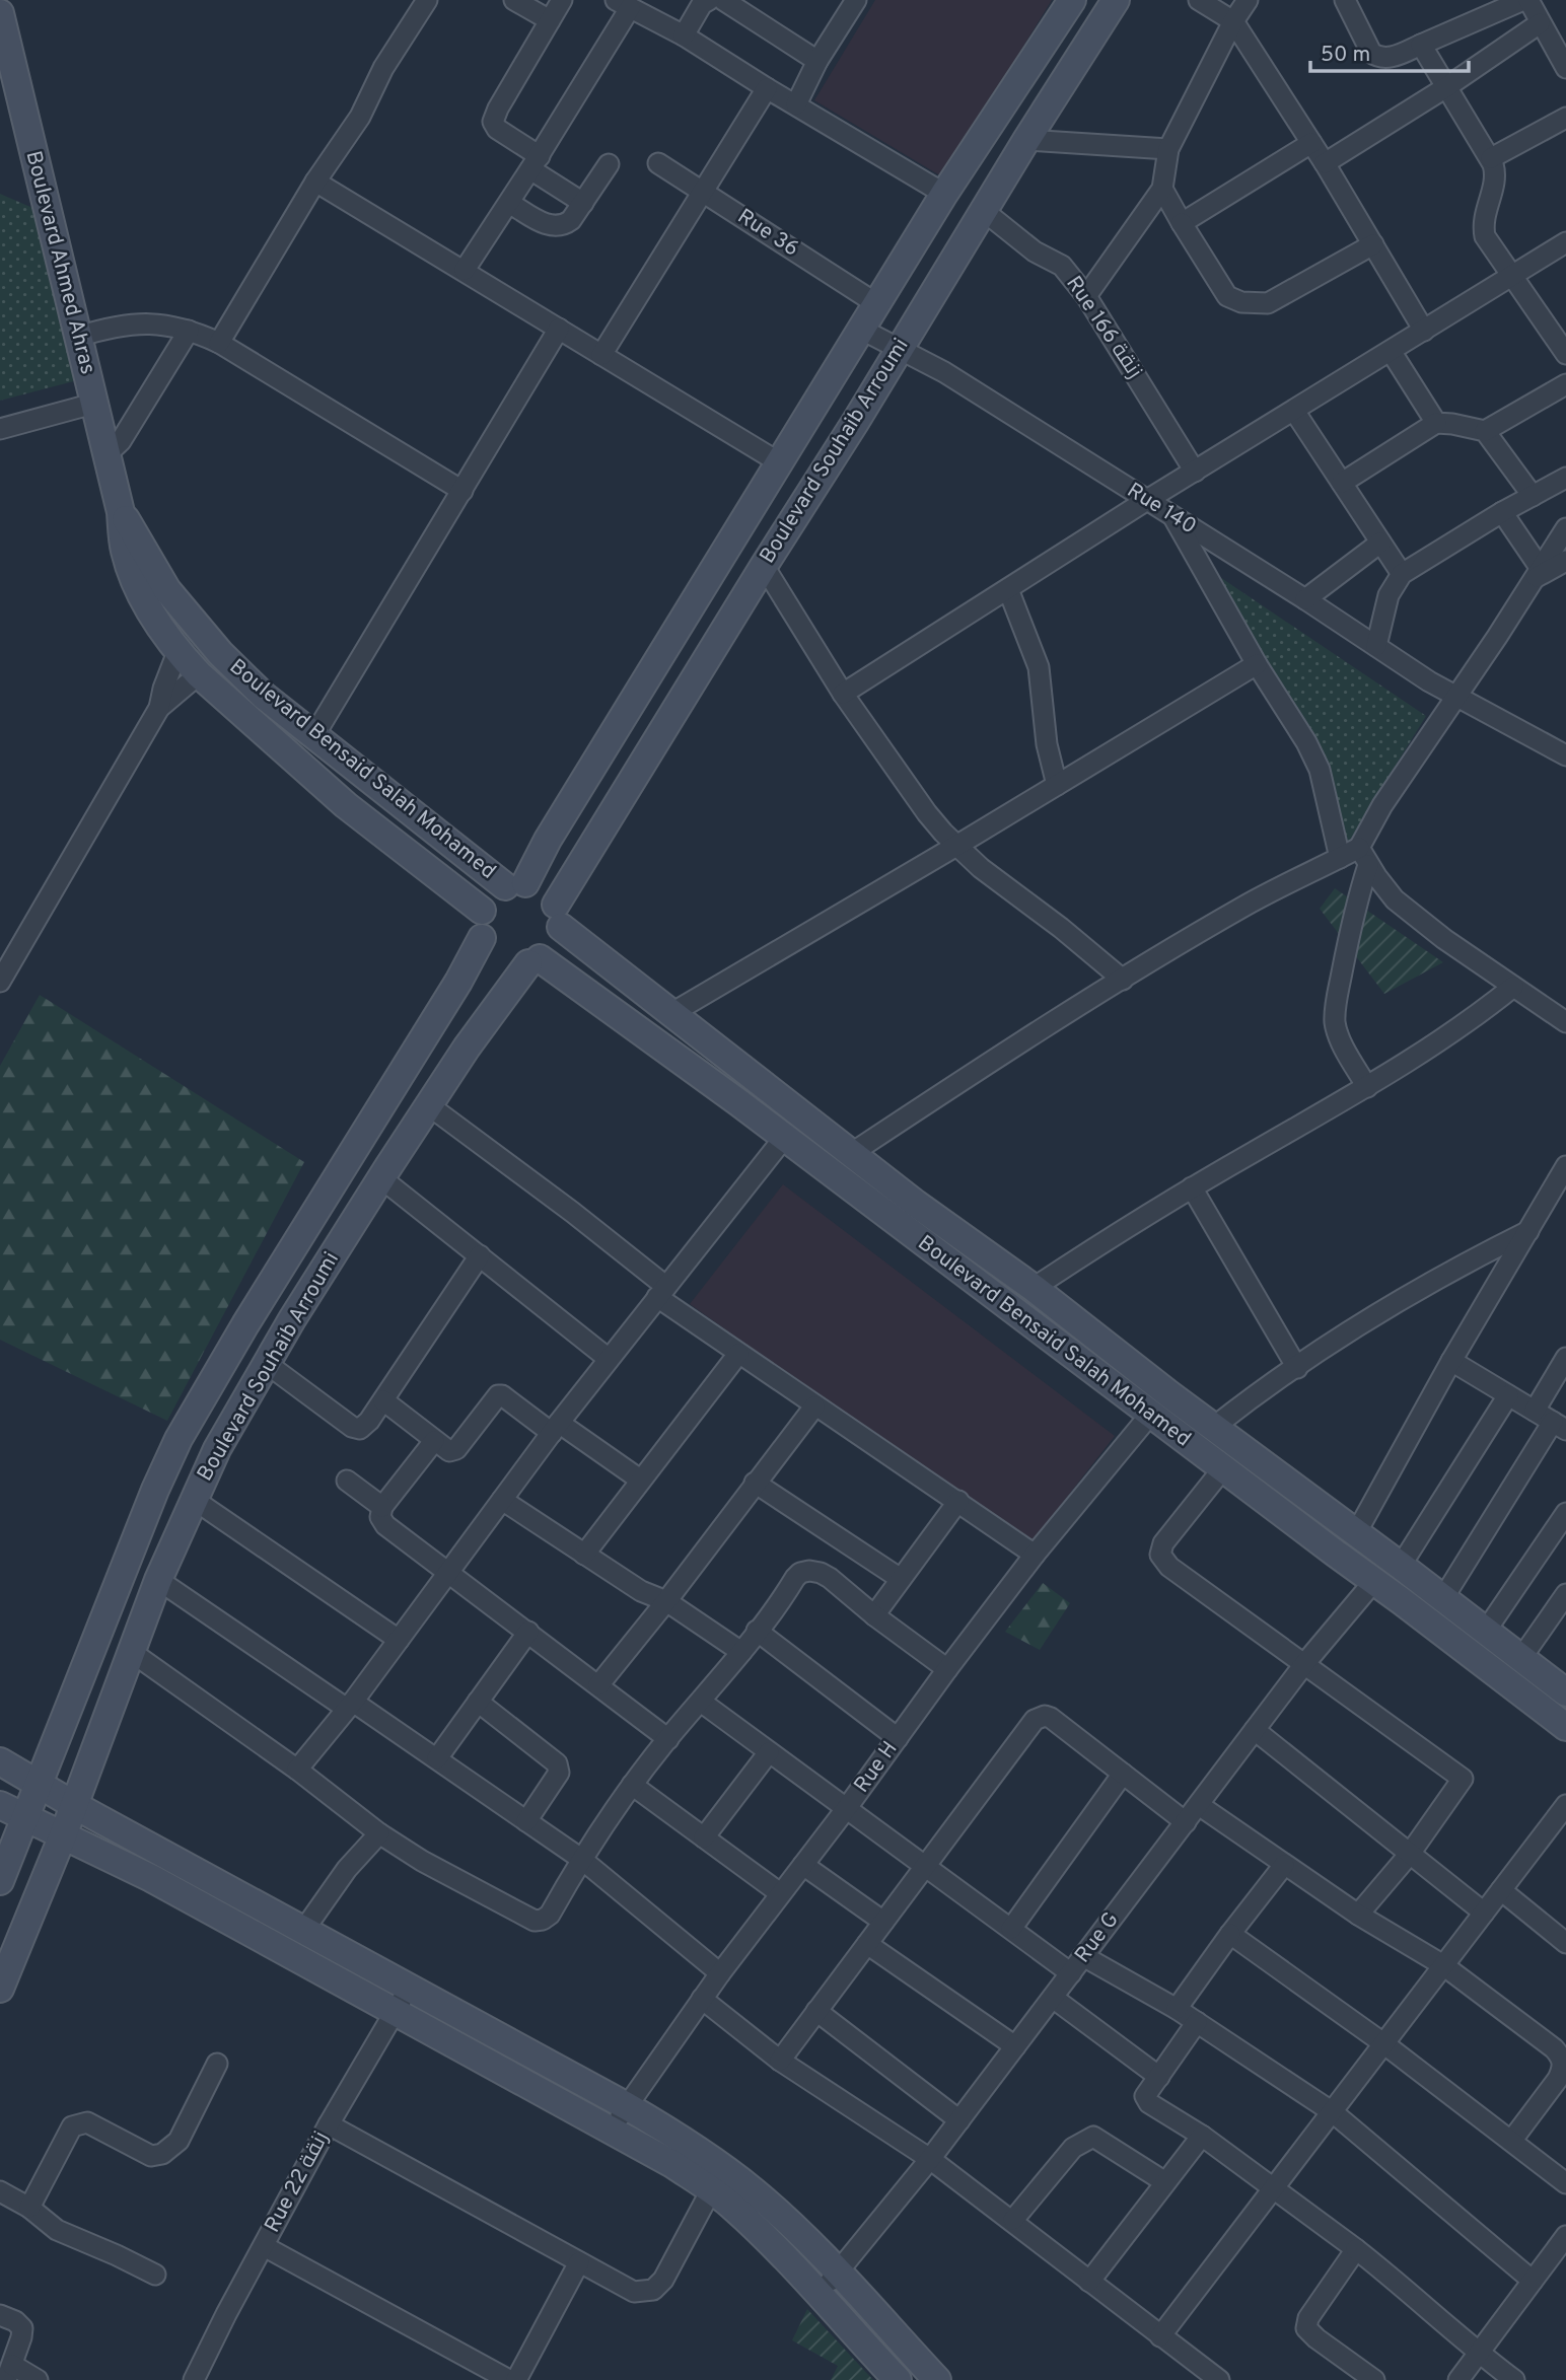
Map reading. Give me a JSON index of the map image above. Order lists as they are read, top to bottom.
{
  "streets": {
    "street": [
      "Rue 36",
      "Boulevard Ahmed Ahras",
      "Rue 166 زنقة",
      "Boulevard Souhaib Arroumi",
      "Rue 140",
      "Boulevard Bensaid Salah Mohamed",
      "Rue H",
      "Rue G",
      "Rue 22 زنقة"
    ]
  },
  "crossings": [
    ["Rue 36", "Boulevard Souhaib Arroumi"],
    ["Boulevard Ahmed Ahras", "Boulevard Bensaid Salah Mohamed"],
    ["Rue 166 زنقة", "Boulevard Souhaib Arroumi"],
    ["Boulevard Souhaib Arroumi", "Rue 140"],
    ["Boulevard Souhaib Arroumi", "Boulevard Bensaid Salah Mohamed"],
    ["Boulevard Bensaid Salah Mohamed", "Rue H"],
    ["Boulevard Bensaid Salah Mohamed", "Rue G"]
  ],
  "scale_bar": "50 m"
}
